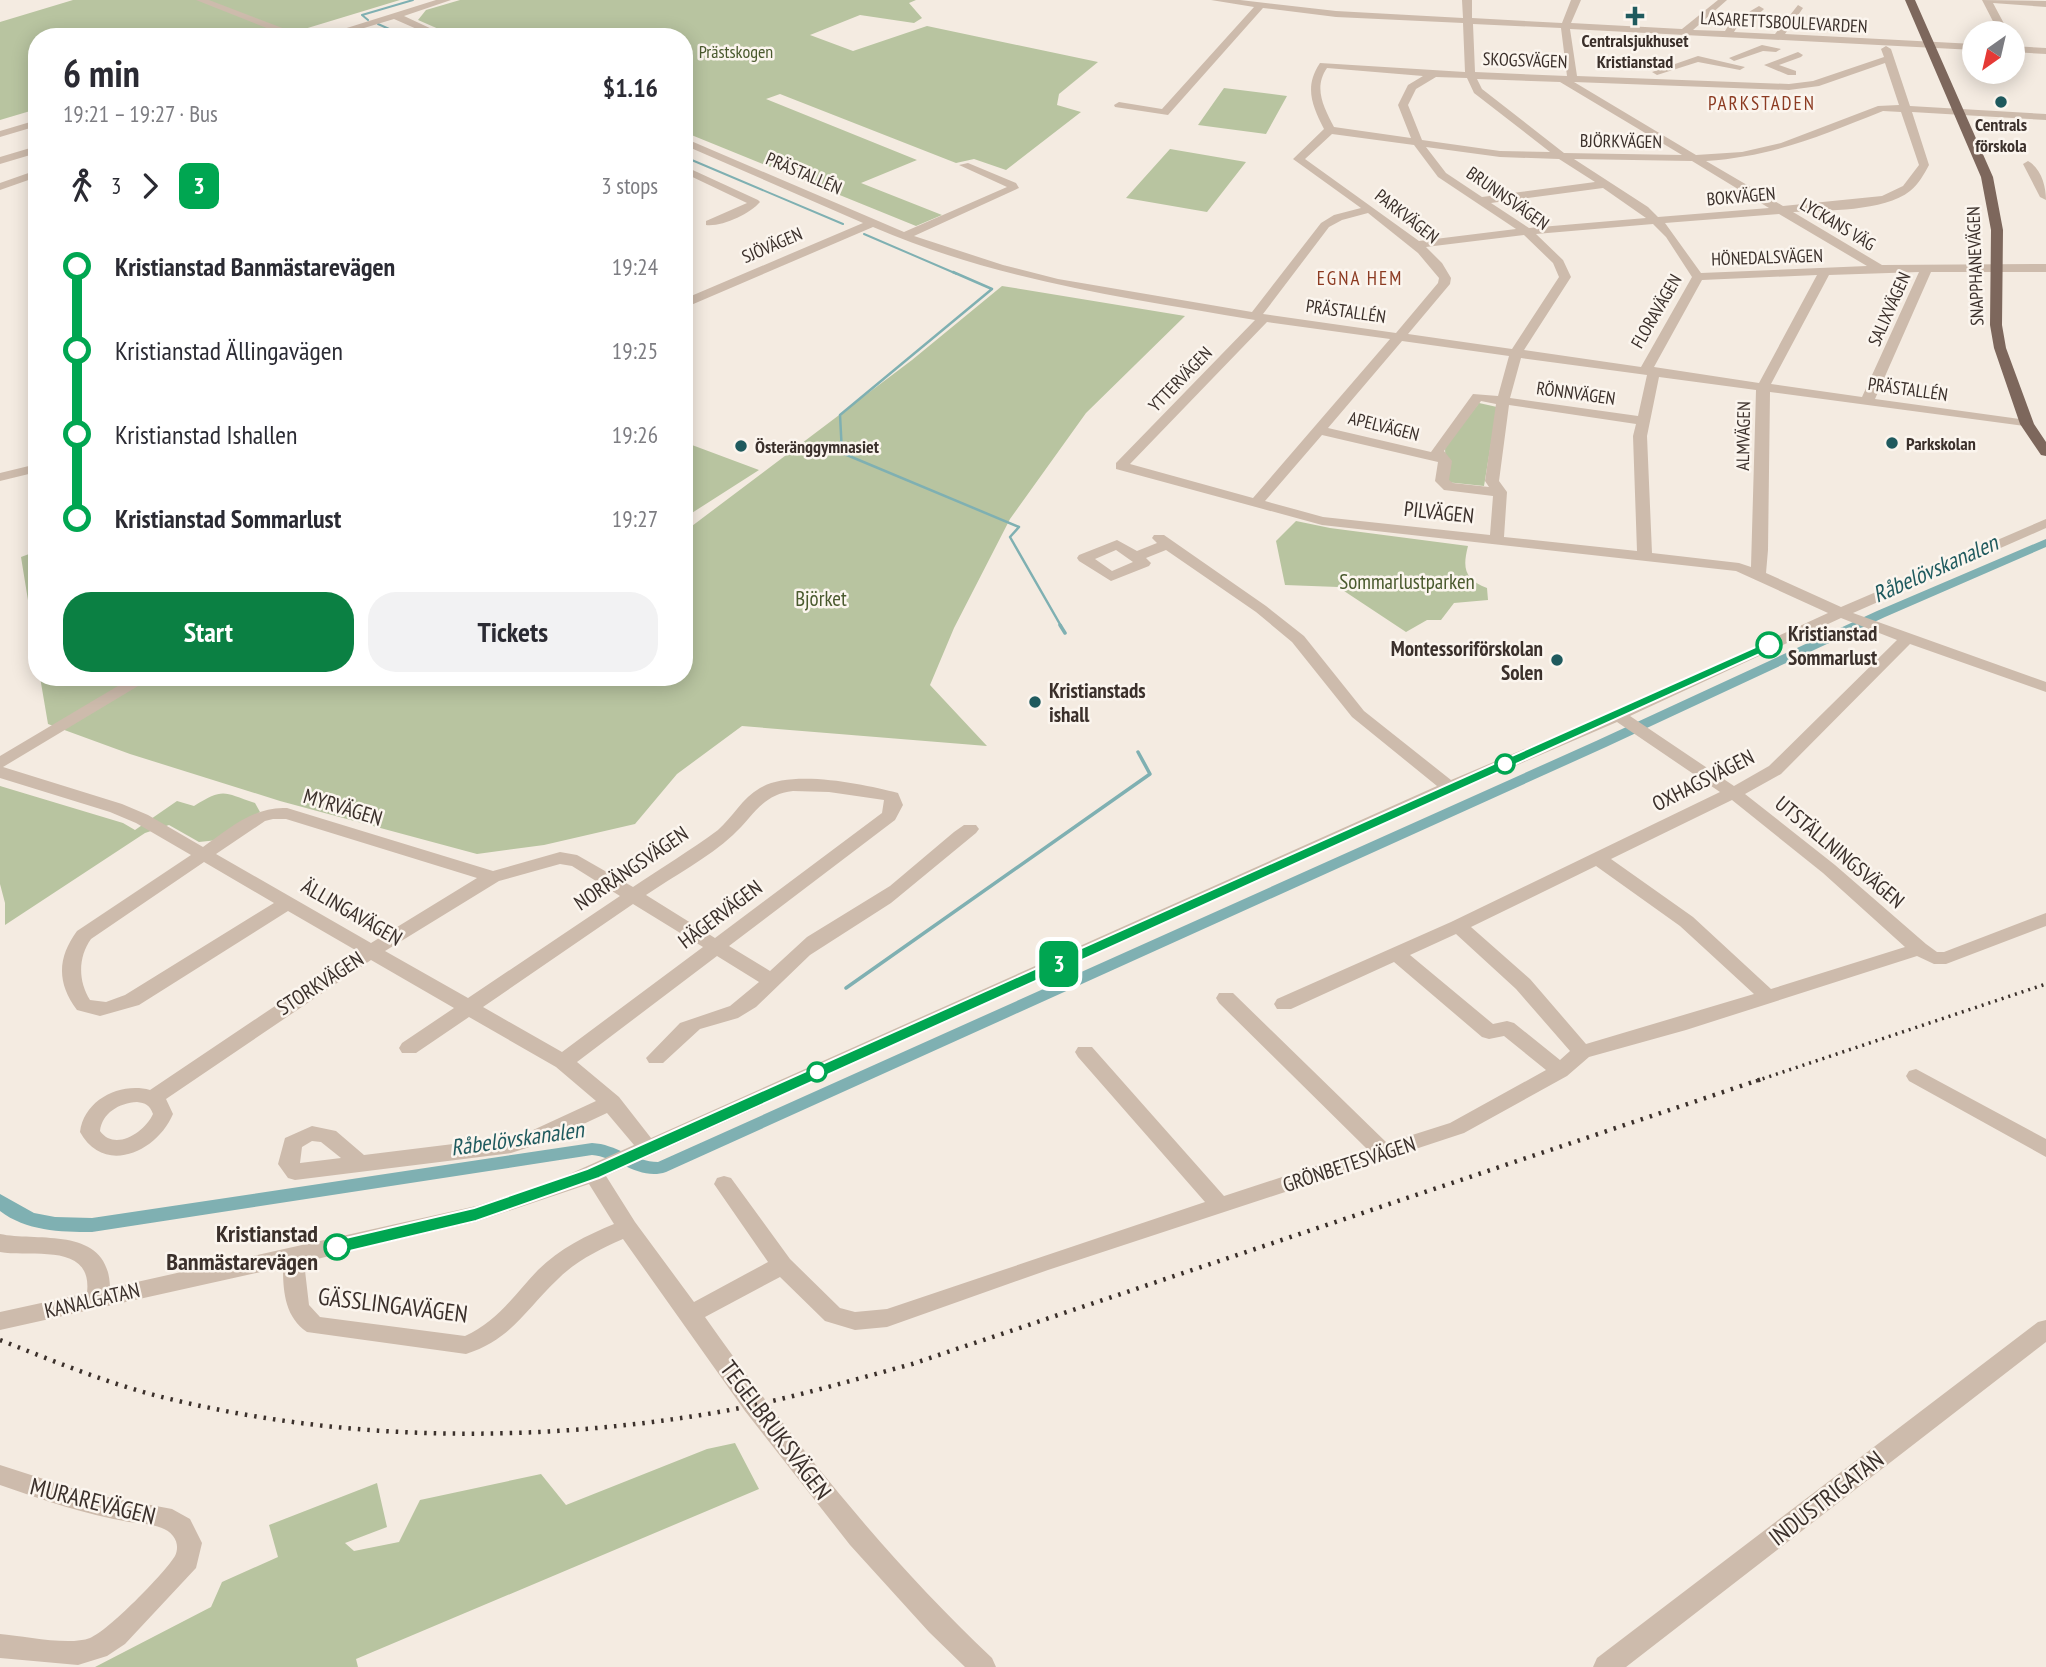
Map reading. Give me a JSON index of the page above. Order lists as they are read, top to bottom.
{
  "streets": {
    "main road": ["SNAPPHANEVÄGEN"],
    "street": [
      "LASARETTSBOULEVARDEN",
      "SKOGSVÄGEN",
      "BJÖRKVÄGEN",
      "PRÄSTALLÉN",
      "BOKVÄGEN",
      "BRUNNSVÄGEN",
      "PARKVÄGEN",
      "LYCKANS VÄG",
      "SJÖVÄGEN",
      "HÖNEDALSVÄGEN",
      "SALIXVÄGEN",
      "FLORAVÄGEN",
      "YTTERVÄGEN",
      "RÖNNVÄGEN",
      "APELVÄGEN",
      "ALMVÄGEN",
      "PILVÄGEN",
      "OXHAGSVÄGEN",
      "MYRVÄGEN",
      "UTSTÄLLNINGSVÄGEN",
      "NORRÄNGSVÄGEN",
      "ÄLLINGAVÄGEN",
      "HÄGERVÄGEN",
      "STORKVÄGEN",
      "GRÖNBETESVÄGEN",
      "KANALGATAN",
      "GÄSSLINGAVÄGEN",
      "TEGELBRUKSVÄGEN",
      "INDUSTRIGATAN",
      "MURAREVÄGEN"
    ]
  },
  "crossings": [
    ["LASARETTSBOULEVARDEN", "BOKVÄGEN"],
    ["LASARETTSBOULEVARDEN", "SNAPPHANEVÄGEN"],
    ["SKOGSVÄGEN", "BJÖRKVÄGEN"],
    ["SKOGSVÄGEN", "BOKVÄGEN"],
    ["SKOGSVÄGEN", "BRUNNSVÄGEN"],
    ["SKOGSVÄGEN", "PARKVÄGEN"],
    ["SKOGSVÄGEN", "LYCKANS VÄG"],
    ["SKOGSVÄGEN", "FLORAVÄGEN"],
    ["BJÖRKVÄGEN", "BOKVÄGEN"],
    ["BJÖRKVÄGEN", "BRUNNSVÄGEN"],
    ["BJÖRKVÄGEN", "PARKVÄGEN"],
    ["BJÖRKVÄGEN", "LYCKANS VÄG"],
    ["BJÖRKVÄGEN", "SNAPPHANEVÄGEN"],
    ["BJÖRKVÄGEN", "FLORAVÄGEN"],
    ["PRÄSTALLÉN", "BRUNNSVÄGEN"],
    ["PRÄSTALLÉN", "PARKVÄGEN"],
    ["PRÄSTALLÉN", "SJÖVÄGEN"],
    ["PRÄSTALLÉN", "SNAPPHANEVÄGEN"],
    ["PRÄSTALLÉN", "SALIXVÄGEN"],
    ["PRÄSTALLÉN", "FLORAVÄGEN"],
    ["PRÄSTALLÉN", "YTTERVÄGEN"],
    ["PRÄSTALLÉN", "ALMVÄGEN"],
    ["BOKVÄGEN", "BRUNNSVÄGEN"],
    ["BOKVÄGEN", "PARKVÄGEN"],
    ["BOKVÄGEN", "LYCKANS VÄG"],
    ["BOKVÄGEN", "FLORAVÄGEN"],
    ["BRUNNSVÄGEN", "RÖNNVÄGEN"],
    ["BRUNNSVÄGEN", "PILVÄGEN"],
    ["PARKVÄGEN", "YTTERVÄGEN"],
    ["PARKVÄGEN", "APELVÄGEN"],
    ["PARKVÄGEN", "PILVÄGEN"],
    ["LYCKANS VÄG", "HÖNEDALSVÄGEN"],
    ["HÖNEDALSVÄGEN", "SNAPPHANEVÄGEN"],
    ["HÖNEDALSVÄGEN", "SALIXVÄGEN"],
    ["HÖNEDALSVÄGEN", "FLORAVÄGEN"],
    ["HÖNEDALSVÄGEN", "ALMVÄGEN"],
    ["FLORAVÄGEN", "RÖNNVÄGEN"],
    ["FLORAVÄGEN", "PILVÄGEN"],
    ["YTTERVÄGEN", "PILVÄGEN"],
    ["ALMVÄGEN", "PILVÄGEN"],
    ["PILVÄGEN", "OXHAGSVÄGEN"],
    ["PILVÄGEN", "KANALGATAN"],
    ["OXHAGSVÄGEN", "UTSTÄLLNINGSVÄGEN"],
    ["MYRVÄGEN", "ÄLLINGAVÄGEN"],
    ["MYRVÄGEN", "STORKVÄGEN"],
    ["UTSTÄLLNINGSVÄGEN", "GRÖNBETESVÄGEN"],
    ["UTSTÄLLNINGSVÄGEN", "KANALGATAN"],
    ["NORRÄNGSVÄGEN", "ÄLLINGAVÄGEN"],
    ["NORRÄNGSVÄGEN", "HÄGERVÄGEN"],
    ["ÄLLINGAVÄGEN", "HÄGERVÄGEN"],
    ["ÄLLINGAVÄGEN", "STORKVÄGEN"],
    ["ÄLLINGAVÄGEN", "KANALGATAN"],
    ["KANALGATAN", "GÄSSLINGAVÄGEN"],
    ["KANALGATAN", "TEGELBRUKSVÄGEN"],
    ["GÄSSLINGAVÄGEN", "TEGELBRUKSVÄGEN"]
  ],
  "districts": ["PARKSTADEN", "EGNA HEM"],
  "water": ["Råbelövskanalen"],
  "parks": ["Prästskogen", "Sommarlustparken", "Björket"],
  "places": {
    "health": ["Centralsjukhuset Kristianstad"],
    "other": [
      "Centrals förskola",
      "Parkskolan",
      "Österänggymnasiet",
      "Kristianstad Sommarlust",
      "Montessoriförskolan Solen",
      "Kristianstads ishall",
      "Kristianstad Banmästarevägen"
    ]
  },
  "lines": ["bus line 3"],
  "north": "bottom left",
  "page": {
    "on_map": "3",
    "heading": ["6 min", "19:21 – 19:27 · Bus", "$1.16"],
    "legs": ["3", "3", "3 stops"],
    "list": [
      {
        "name": "Kristianstad Banmästarevägen",
        "value": "19:24"
      },
      {
        "name": "Kristianstad Ällingavägen",
        "value": "19:25"
      },
      {
        "name": "Kristianstad Ishallen",
        "value": "19:26"
      },
      {
        "name": "Kristianstad Sommarlust",
        "value": "19:27"
      }
    ],
    "buttons": ["Start", "Tickets"]
  }
}
